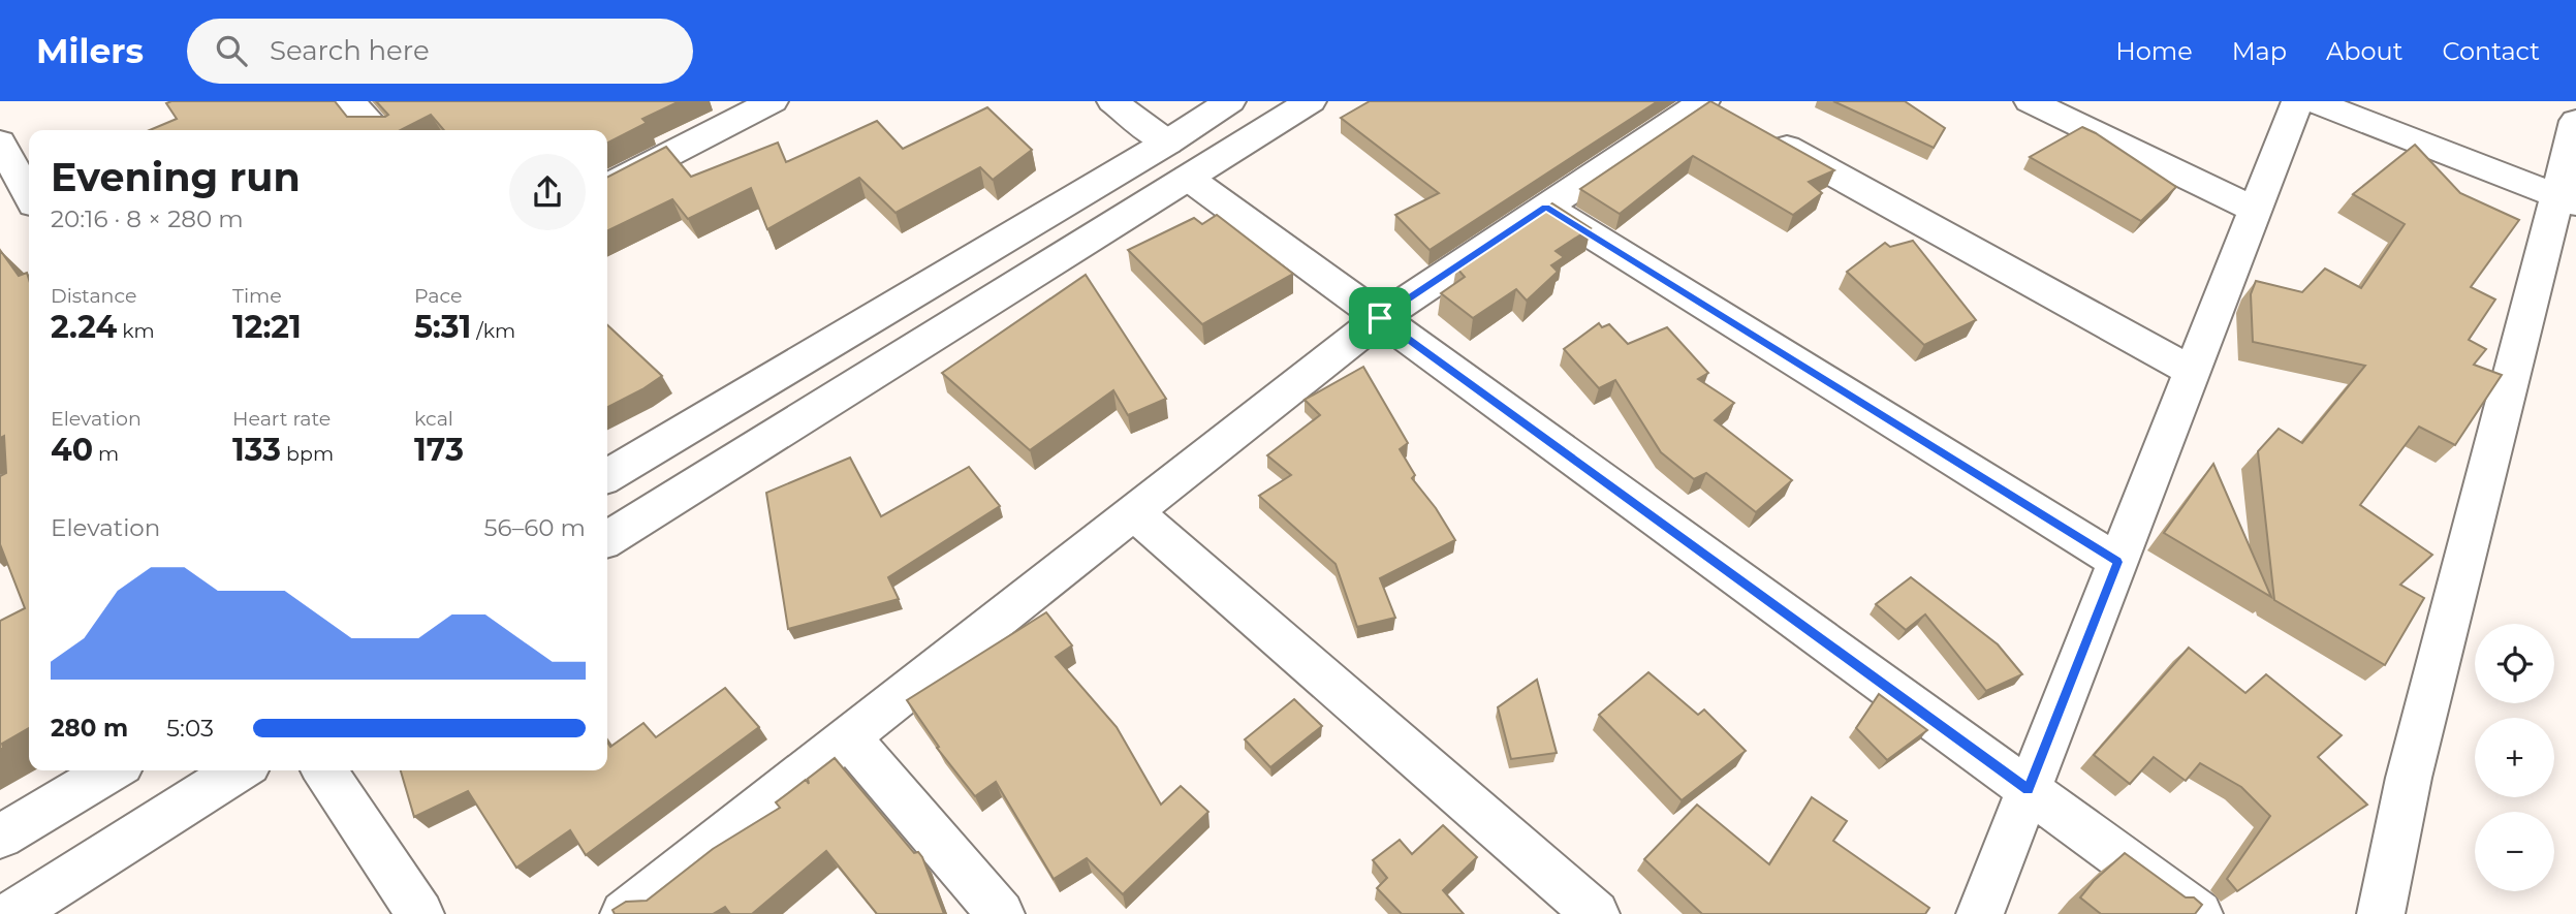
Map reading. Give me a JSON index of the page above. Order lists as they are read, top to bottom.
{
  "page": {
    "header": "Milers",
    "search": "Search here",
    "nav": [
      "Home",
      "Map",
      "About",
      "Contact"
    ],
    "heading": ["Evening run", "20:16 · 8 × 280 m"],
    "stats": [
      ["Distance", "2.24 km"],
      ["Time", "12:21"],
      ["Pace", "5:31 /km"],
      ["Elevation", "40 m"],
      ["Heart rate", "133 bpm"],
      ["kcal", "173"]
    ],
    "chart": ["Elevation", "56–60 m"],
    "map_buttons": ["+", "−"],
    "list": [
      {
        "name": "280 m",
        "note": "5:03"
      }
    ]
  }
}
